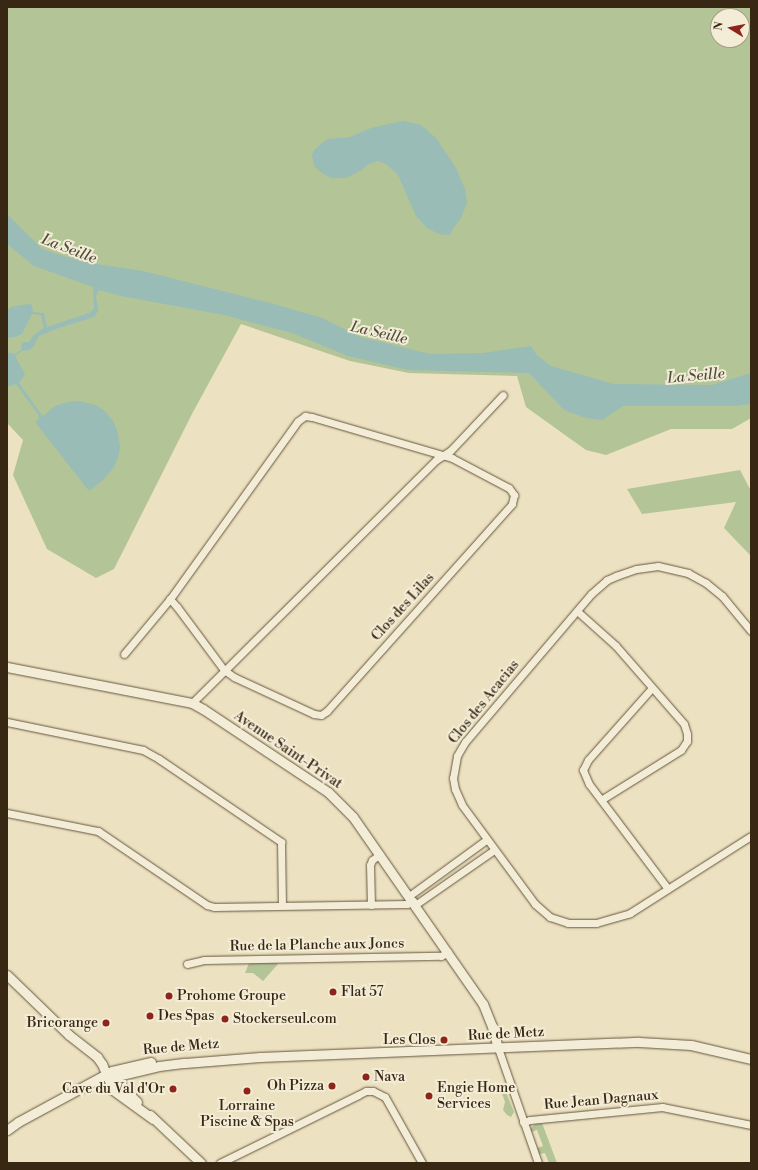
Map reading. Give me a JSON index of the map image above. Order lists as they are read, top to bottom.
{
  "streets": {
    "street": [
      "Clos des Lilas",
      "Clos des Acacias",
      "Avenue Saint-Privat",
      "Rue de la Planche aux Joncs",
      "Rue de Metz",
      "Rue Jean Dagnaux"
    ]
  },
  "crossings": [
    ["Avenue Saint-Privat", "Rue de la Planche aux Joncs"],
    ["Avenue Saint-Privat", "Rue de Metz"]
  ],
  "water": ["La Seille"],
  "places": [
    "Flat 57",
    "Prohome Groupe",
    "Des Spas",
    "Stockerseul.com",
    "Bricorange",
    "Les Clos",
    "Nava",
    "Oh Pizza",
    "Cave du Val d'Or",
    "Lorraine Piscine & Spas",
    "Engie Home Services"
  ],
  "north": "left"
}
